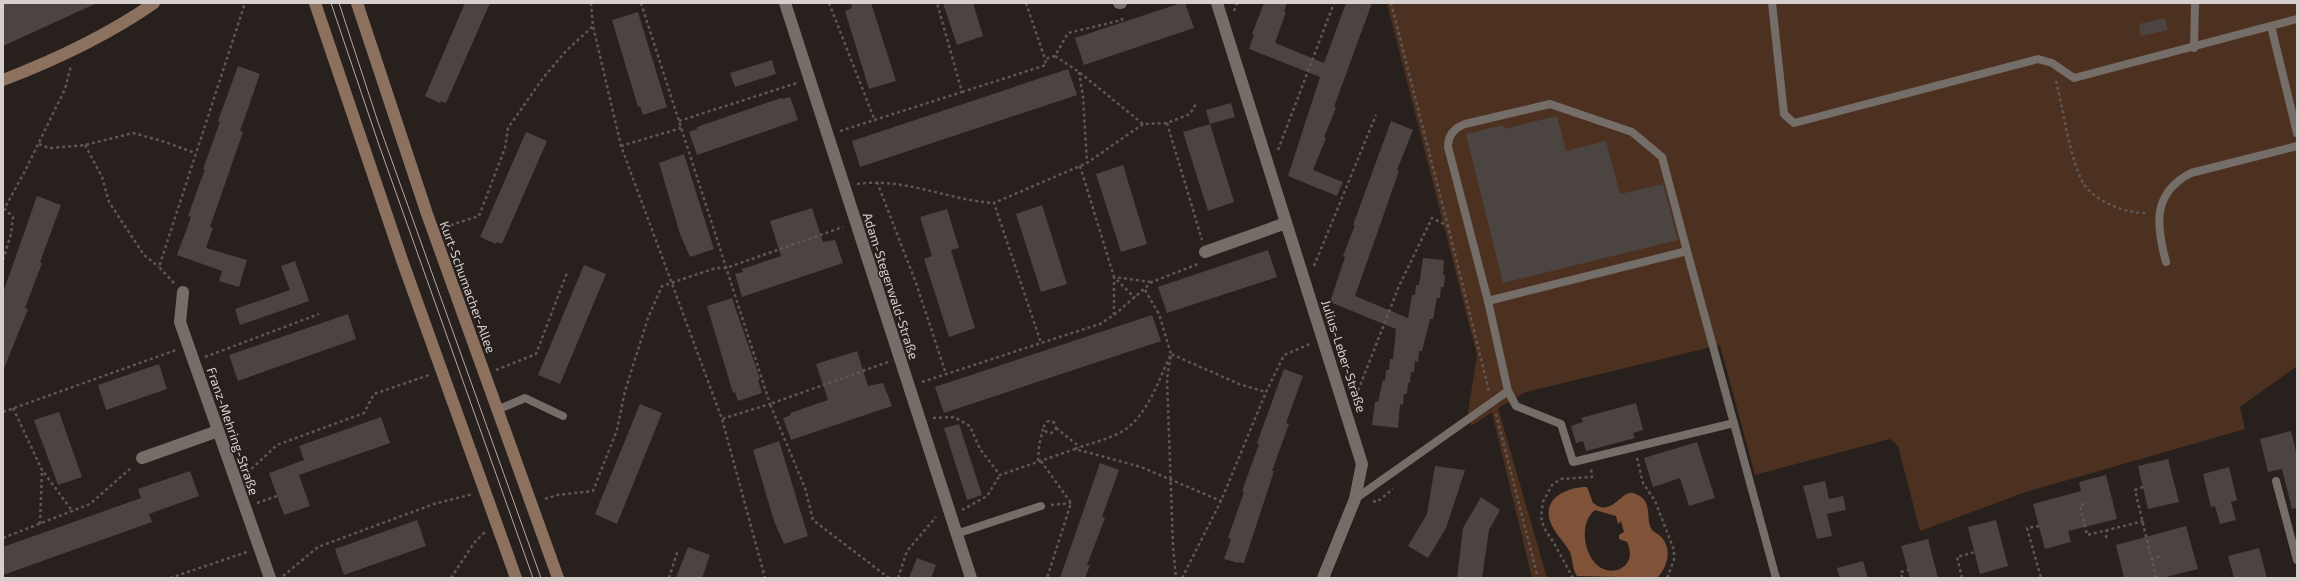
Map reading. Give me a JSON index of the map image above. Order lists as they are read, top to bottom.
{
  "streets": {
    "street": [
      "Adam-Stegerwald-Straße",
      "Kurt-Schumacher-Allee",
      "Julius-Leber-Straße",
      "Franz-Mehring-Straße"
    ]
  }
}
